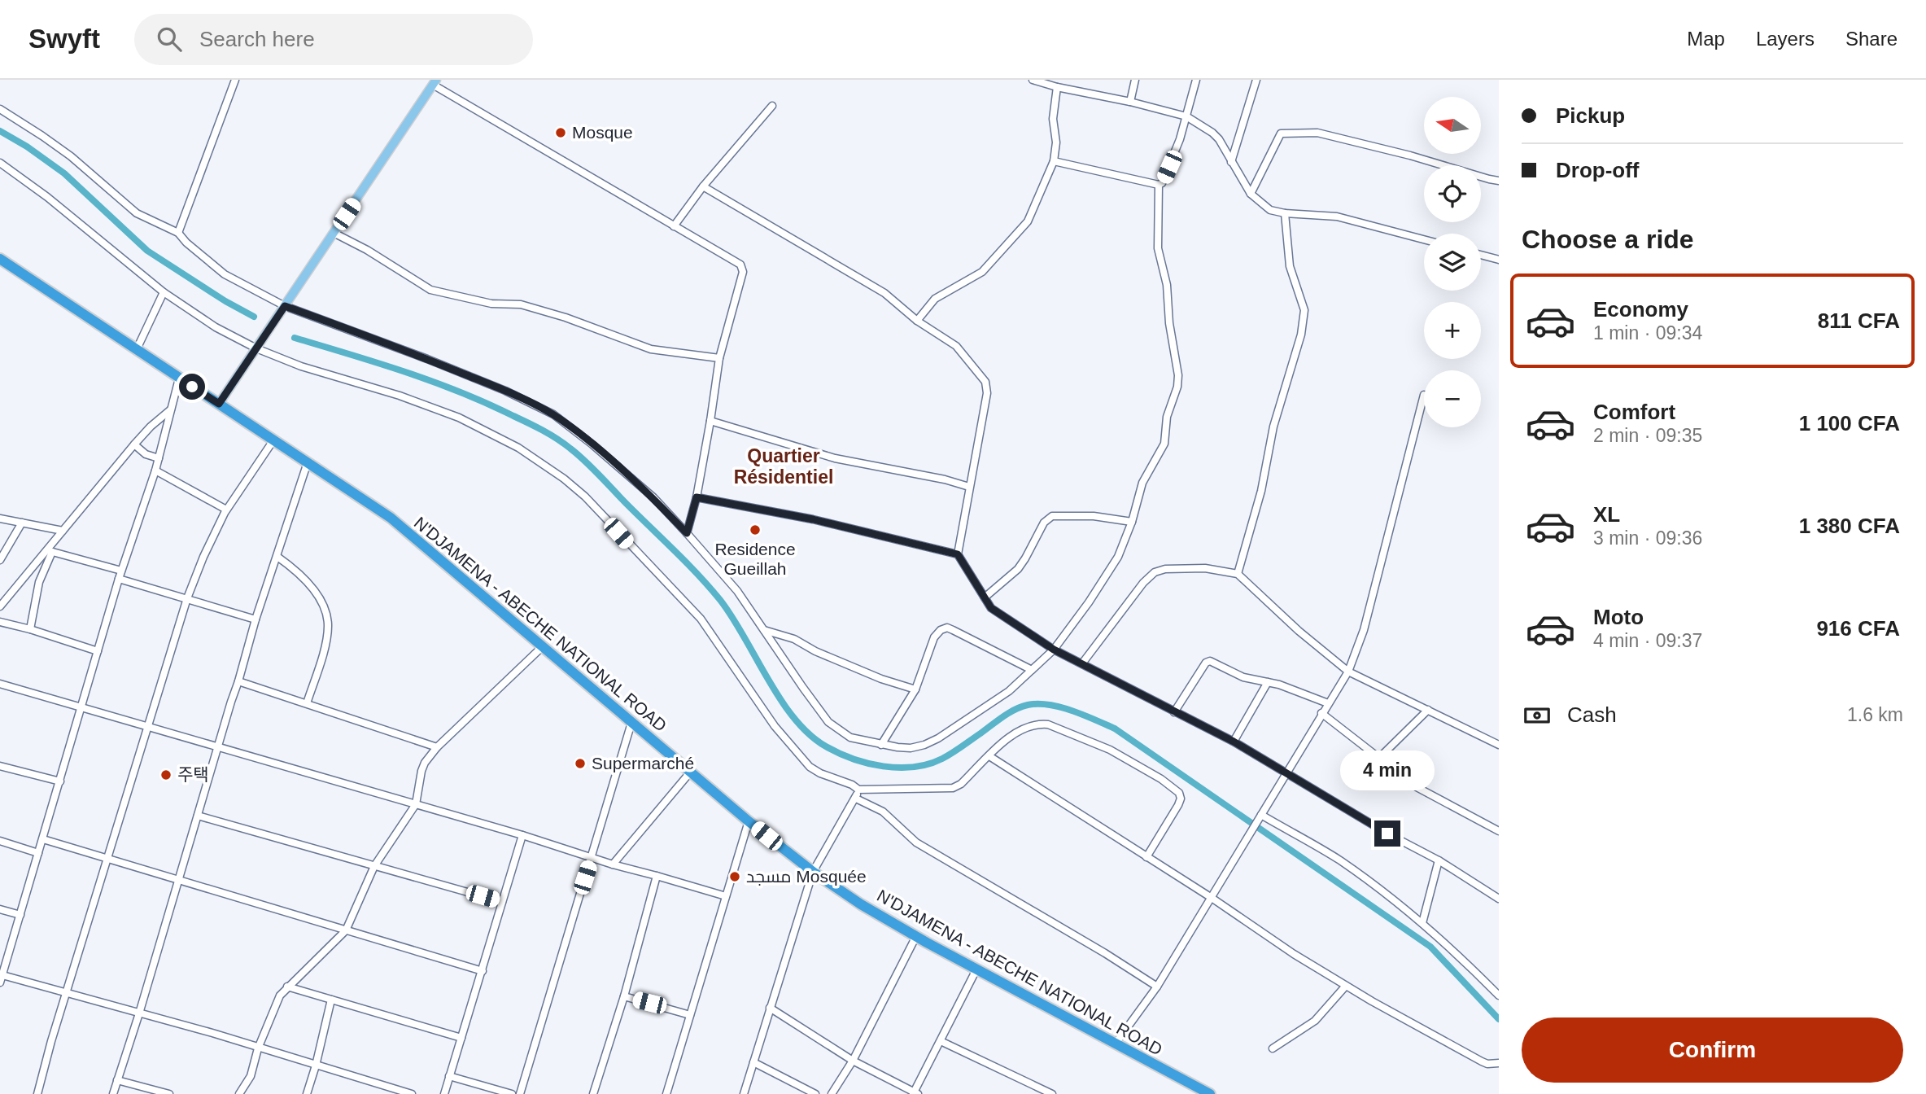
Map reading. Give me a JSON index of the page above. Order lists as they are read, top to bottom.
{
  "streets": {
    "highway": ["N'DJAMENA - ABECHE NATIONAL ROAD"]
  },
  "districts": ["Quartier Résidentiel"],
  "places": [
    "Mosque",
    "Residence Gueillah",
    "Supermarché",
    "주택",
    "مسجد Mosquée"
  ],
  "north": "left",
  "page": {
    "header": "Swyft",
    "search": "Search here",
    "nav": ["Map", "Layers", "Share"],
    "banner": ["Pickup", "Drop-off"],
    "map_buttons": ["+", "−"],
    "heading": "Choose a ride",
    "list": [
      {
        "name": "Economy",
        "note": "1 min · 09:34",
        "value": "811 CFA"
      },
      {
        "name": "Comfort",
        "note": "2 min · 09:35",
        "value": "1 100 CFA"
      },
      {
        "name": "XL",
        "note": "3 min · 09:36",
        "value": "1 380 CFA"
      },
      {
        "name": "Moto",
        "note": "4 min · 09:37",
        "value": "916 CFA"
      }
    ],
    "pay": ["Cash", "1.6 km"],
    "bubble": "4 min",
    "buttons": "Confirm"
  }
}
